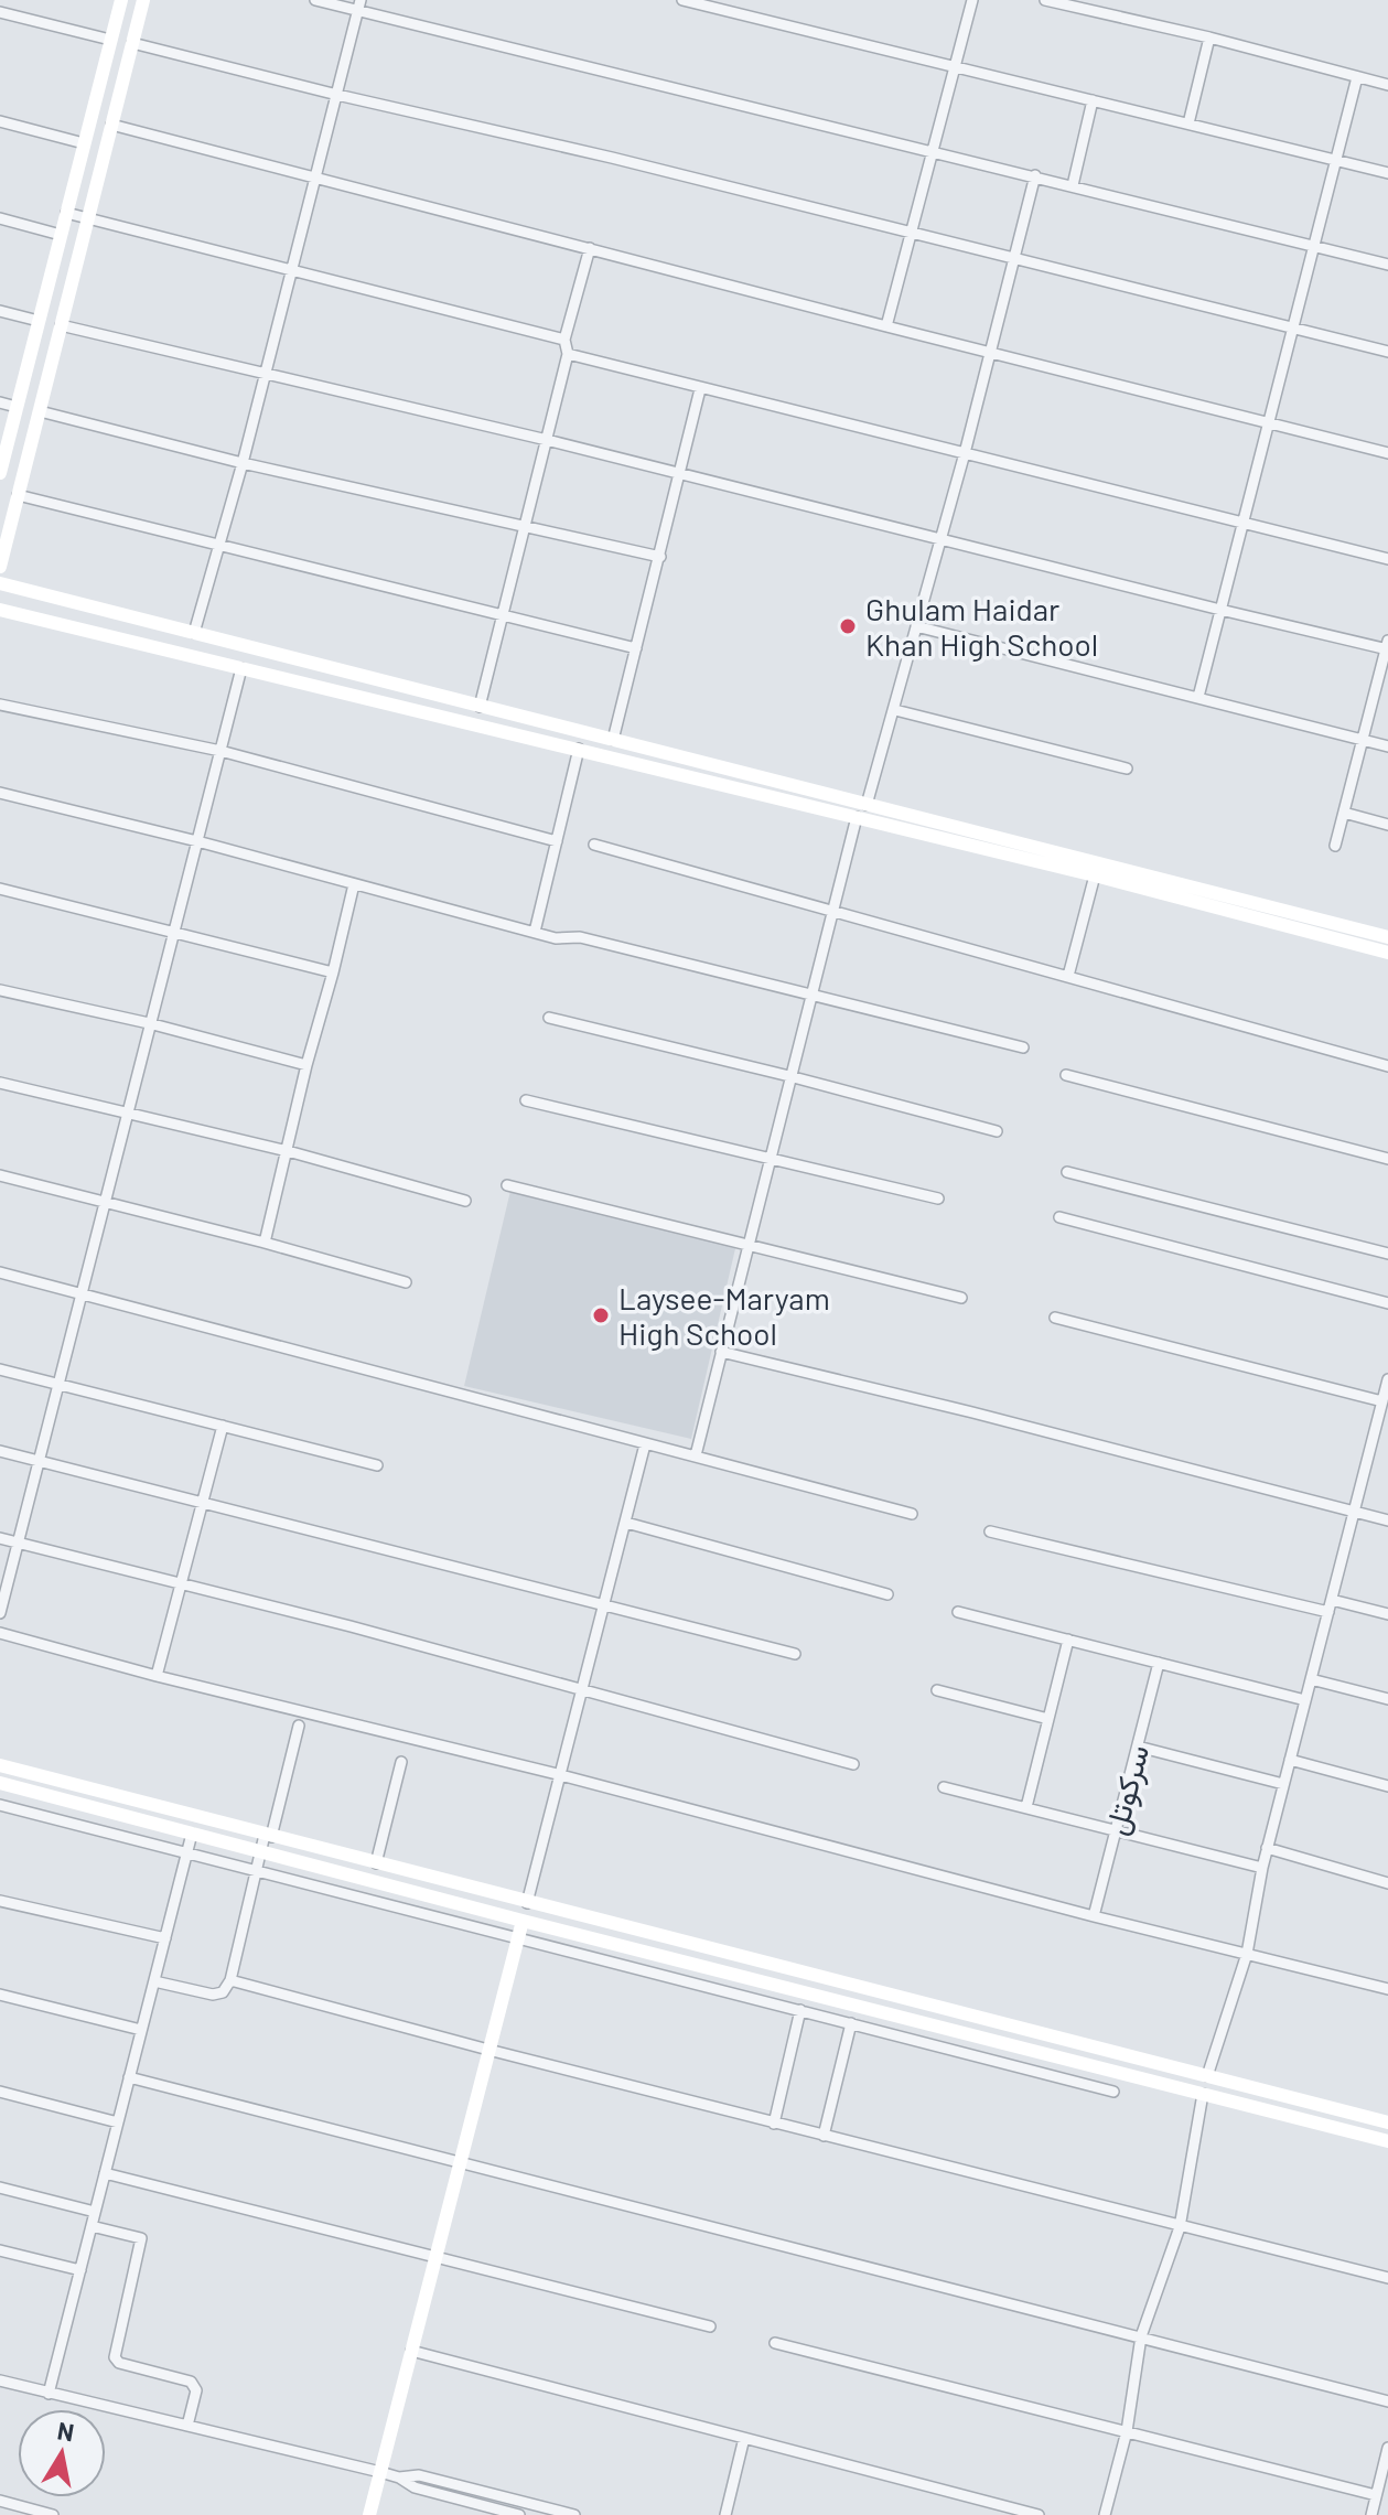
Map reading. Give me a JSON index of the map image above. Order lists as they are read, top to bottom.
{
  "streets": {
    "street": ["سرکوتل"]
  },
  "places": ["Ghulam Haidar Khan High School", "Laysee-Maryam High School"],
  "north": "top"
}
